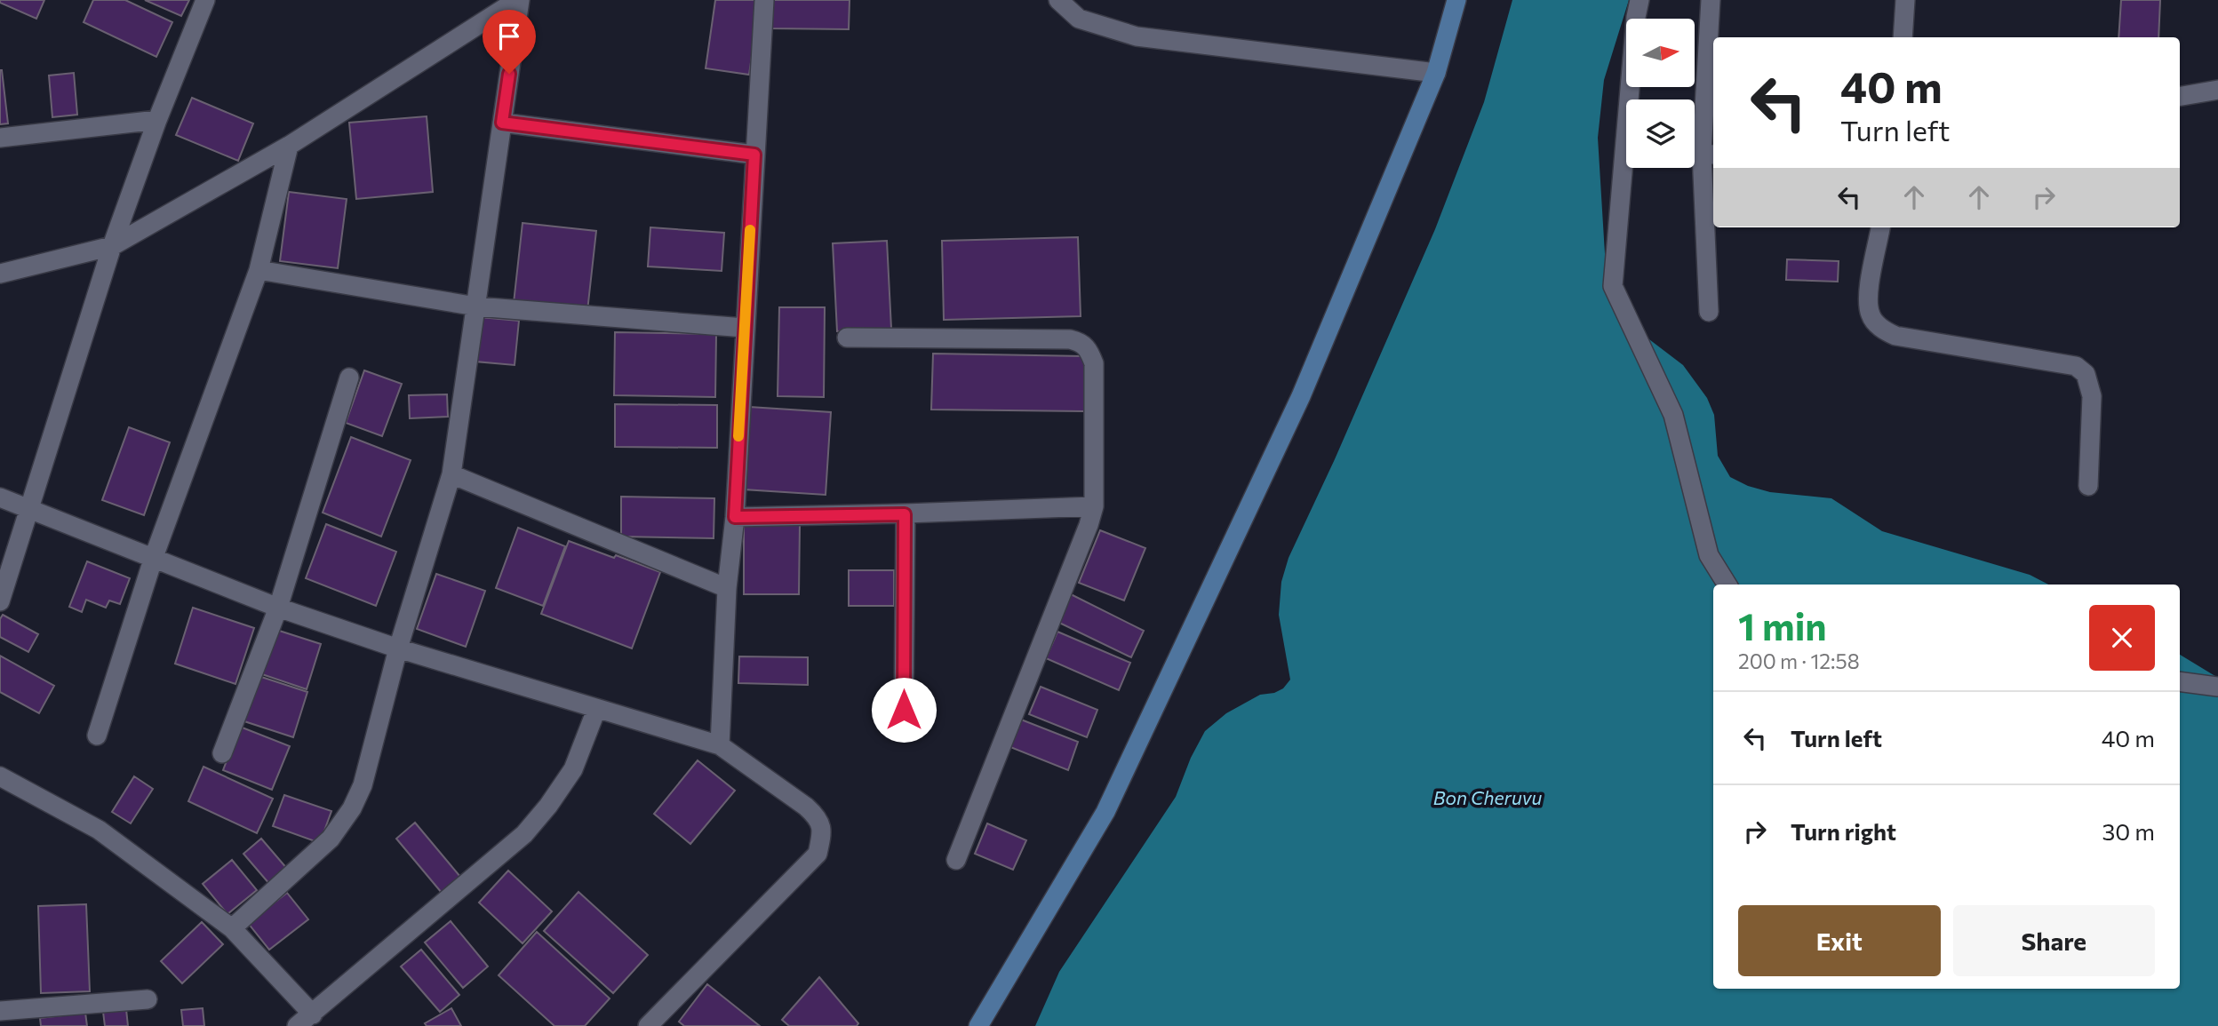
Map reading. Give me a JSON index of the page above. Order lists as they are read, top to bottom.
{
  "water": ["Bon Cheruvu"],
  "north": "right",
  "page": {
    "turn": ["40 m", "Turn left"],
    "heading": ["1 min", "200 m · 12:58"],
    "list": [
      {
        "name": "Turn left",
        "value": "40 m"
      },
      {
        "name": "Turn right",
        "value": "30 m"
      }
    ],
    "buttons": ["Exit", "Share"]
  }
}
